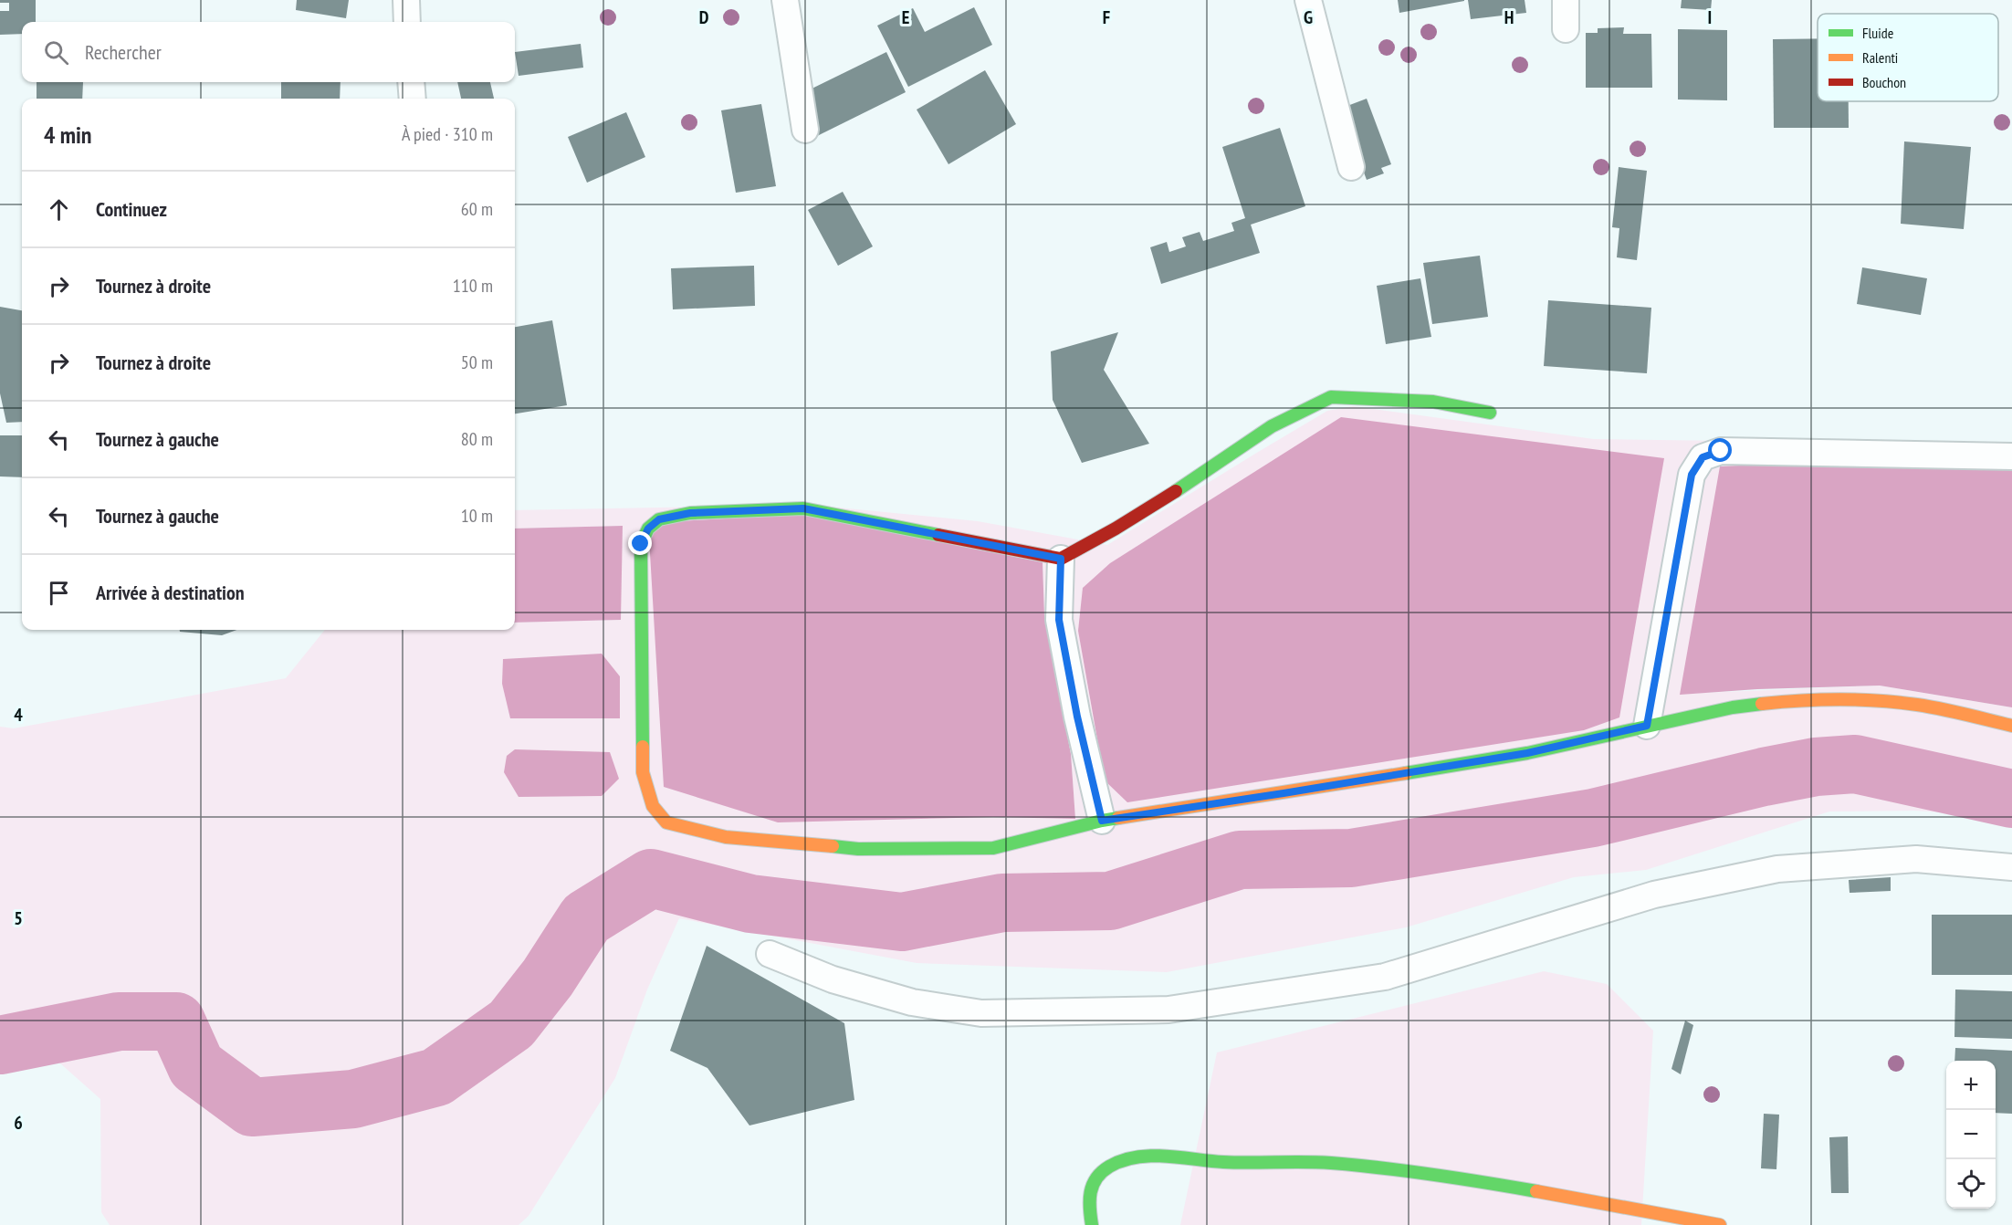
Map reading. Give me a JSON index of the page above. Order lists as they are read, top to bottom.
{
  "legend": ["Fluide", "Ralenti", "Bouchon"],
  "page": {
    "search": "Rechercher",
    "heading": ["4 min", "À pied · 310 m"],
    "list": [
      ["Continuez", "60 m"],
      ["Tournez à droite", "110 m"],
      ["Tournez à droite", "50 m"],
      ["Tournez à gauche", "80 m"],
      ["Tournez à gauche", "10 m"],
      "Arrivée à destination"
    ],
    "map_buttons": ["+", "−"]
  },
  "grid": {
    "columns": [
      "D",
      "E",
      "F",
      "G",
      "H",
      "I"
    ],
    "rows": ["4", "5", "6"]
  }
}
